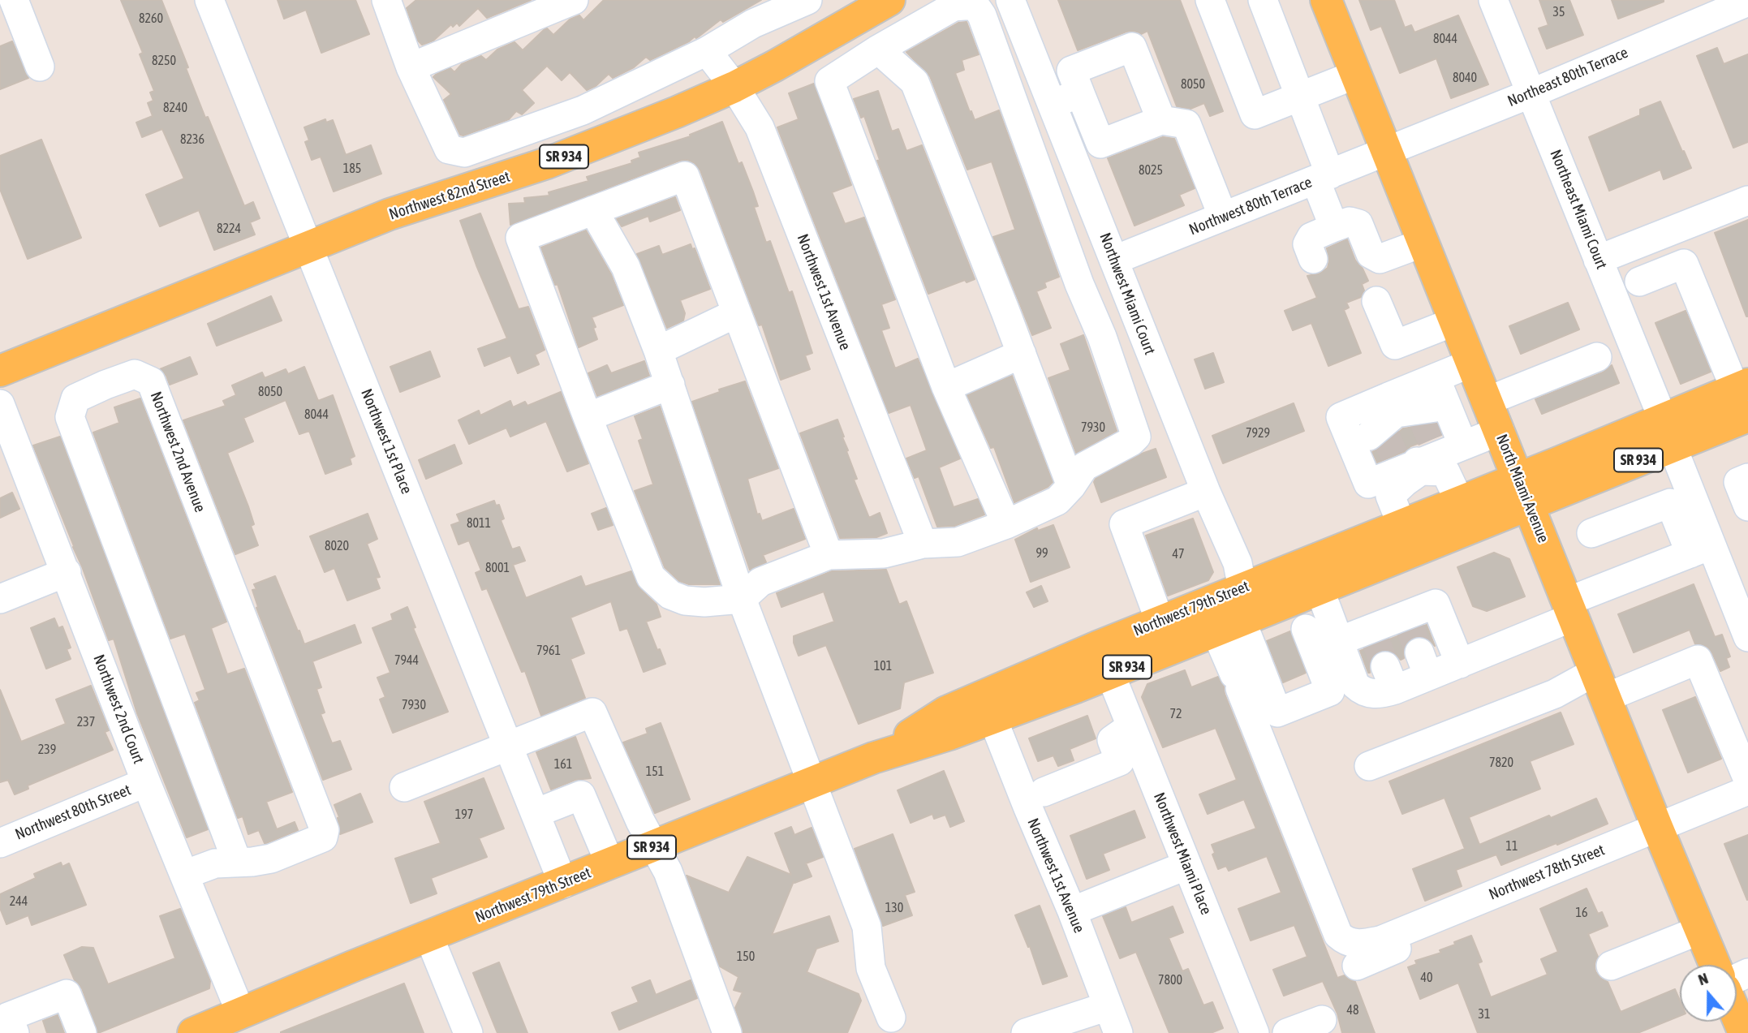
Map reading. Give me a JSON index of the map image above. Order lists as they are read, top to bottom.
{
  "streets": {
    "main road": [
      "SR 934",
      "Northwest 82nd Street",
      "North Miami Avenue",
      "Northwest 79th Street"
    ],
    "street": [
      "Northeast 80th Terrace",
      "Northwest 80th Terrace",
      "Northeast Miami Court",
      "Northwest 1st Avenue",
      "Northwest Miami Court",
      "Northwest 1st Place",
      "Northwest 2nd Avenue",
      "Northwest 2nd Court",
      "Northwest 80th Street",
      "Northwest Miami Place",
      "Northwest 78th Street"
    ]
  },
  "crossings": [
    ["Northeast 80th Terrace", "Northwest 80th Terrace"],
    ["Northeast 80th Terrace", "Northeast Miami Court"],
    ["Northeast 80th Terrace", "North Miami Avenue"],
    ["Northwest 82nd Street", "Northwest 1st Avenue"],
    ["Northwest 82nd Street", "Northwest 1st Place"],
    ["Northwest 80th Terrace", "Northwest Miami Court"],
    ["Northwest 80th Terrace", "North Miami Avenue"],
    ["Northwest 1st Avenue", "Northwest 79th Street"],
    ["Northwest Miami Court", "Northwest 79th Street"],
    ["Northwest 1st Place", "Northwest 79th Street"],
    ["North Miami Avenue", "Northwest 79th Street"],
    ["North Miami Avenue", "Northwest 78th Street"],
    ["Northwest 79th Street", "Northwest 2nd Court"],
    ["Northwest 79th Street", "Northwest Miami Place"],
    ["Northwest 79th Street", "Northwest 78th Street"],
    ["Northwest 2nd Court", "Northwest 80th Street"]
  ],
  "house_numbers": [
    "35",
    "8260",
    "8044",
    "8250",
    "8040",
    "8050",
    "8240",
    "8236",
    "185",
    "8025",
    "8224",
    "8050",
    "8044",
    "7930",
    "7929",
    "8011",
    "8020",
    "99",
    "47",
    "8001",
    "7961",
    "7944",
    "101",
    "7930",
    "72",
    "237",
    "239",
    "7820",
    "161",
    "151",
    "197",
    "11",
    "244",
    "130",
    "16",
    "150",
    "40",
    "7800",
    "48",
    "31"
  ],
  "north": "top"
}
